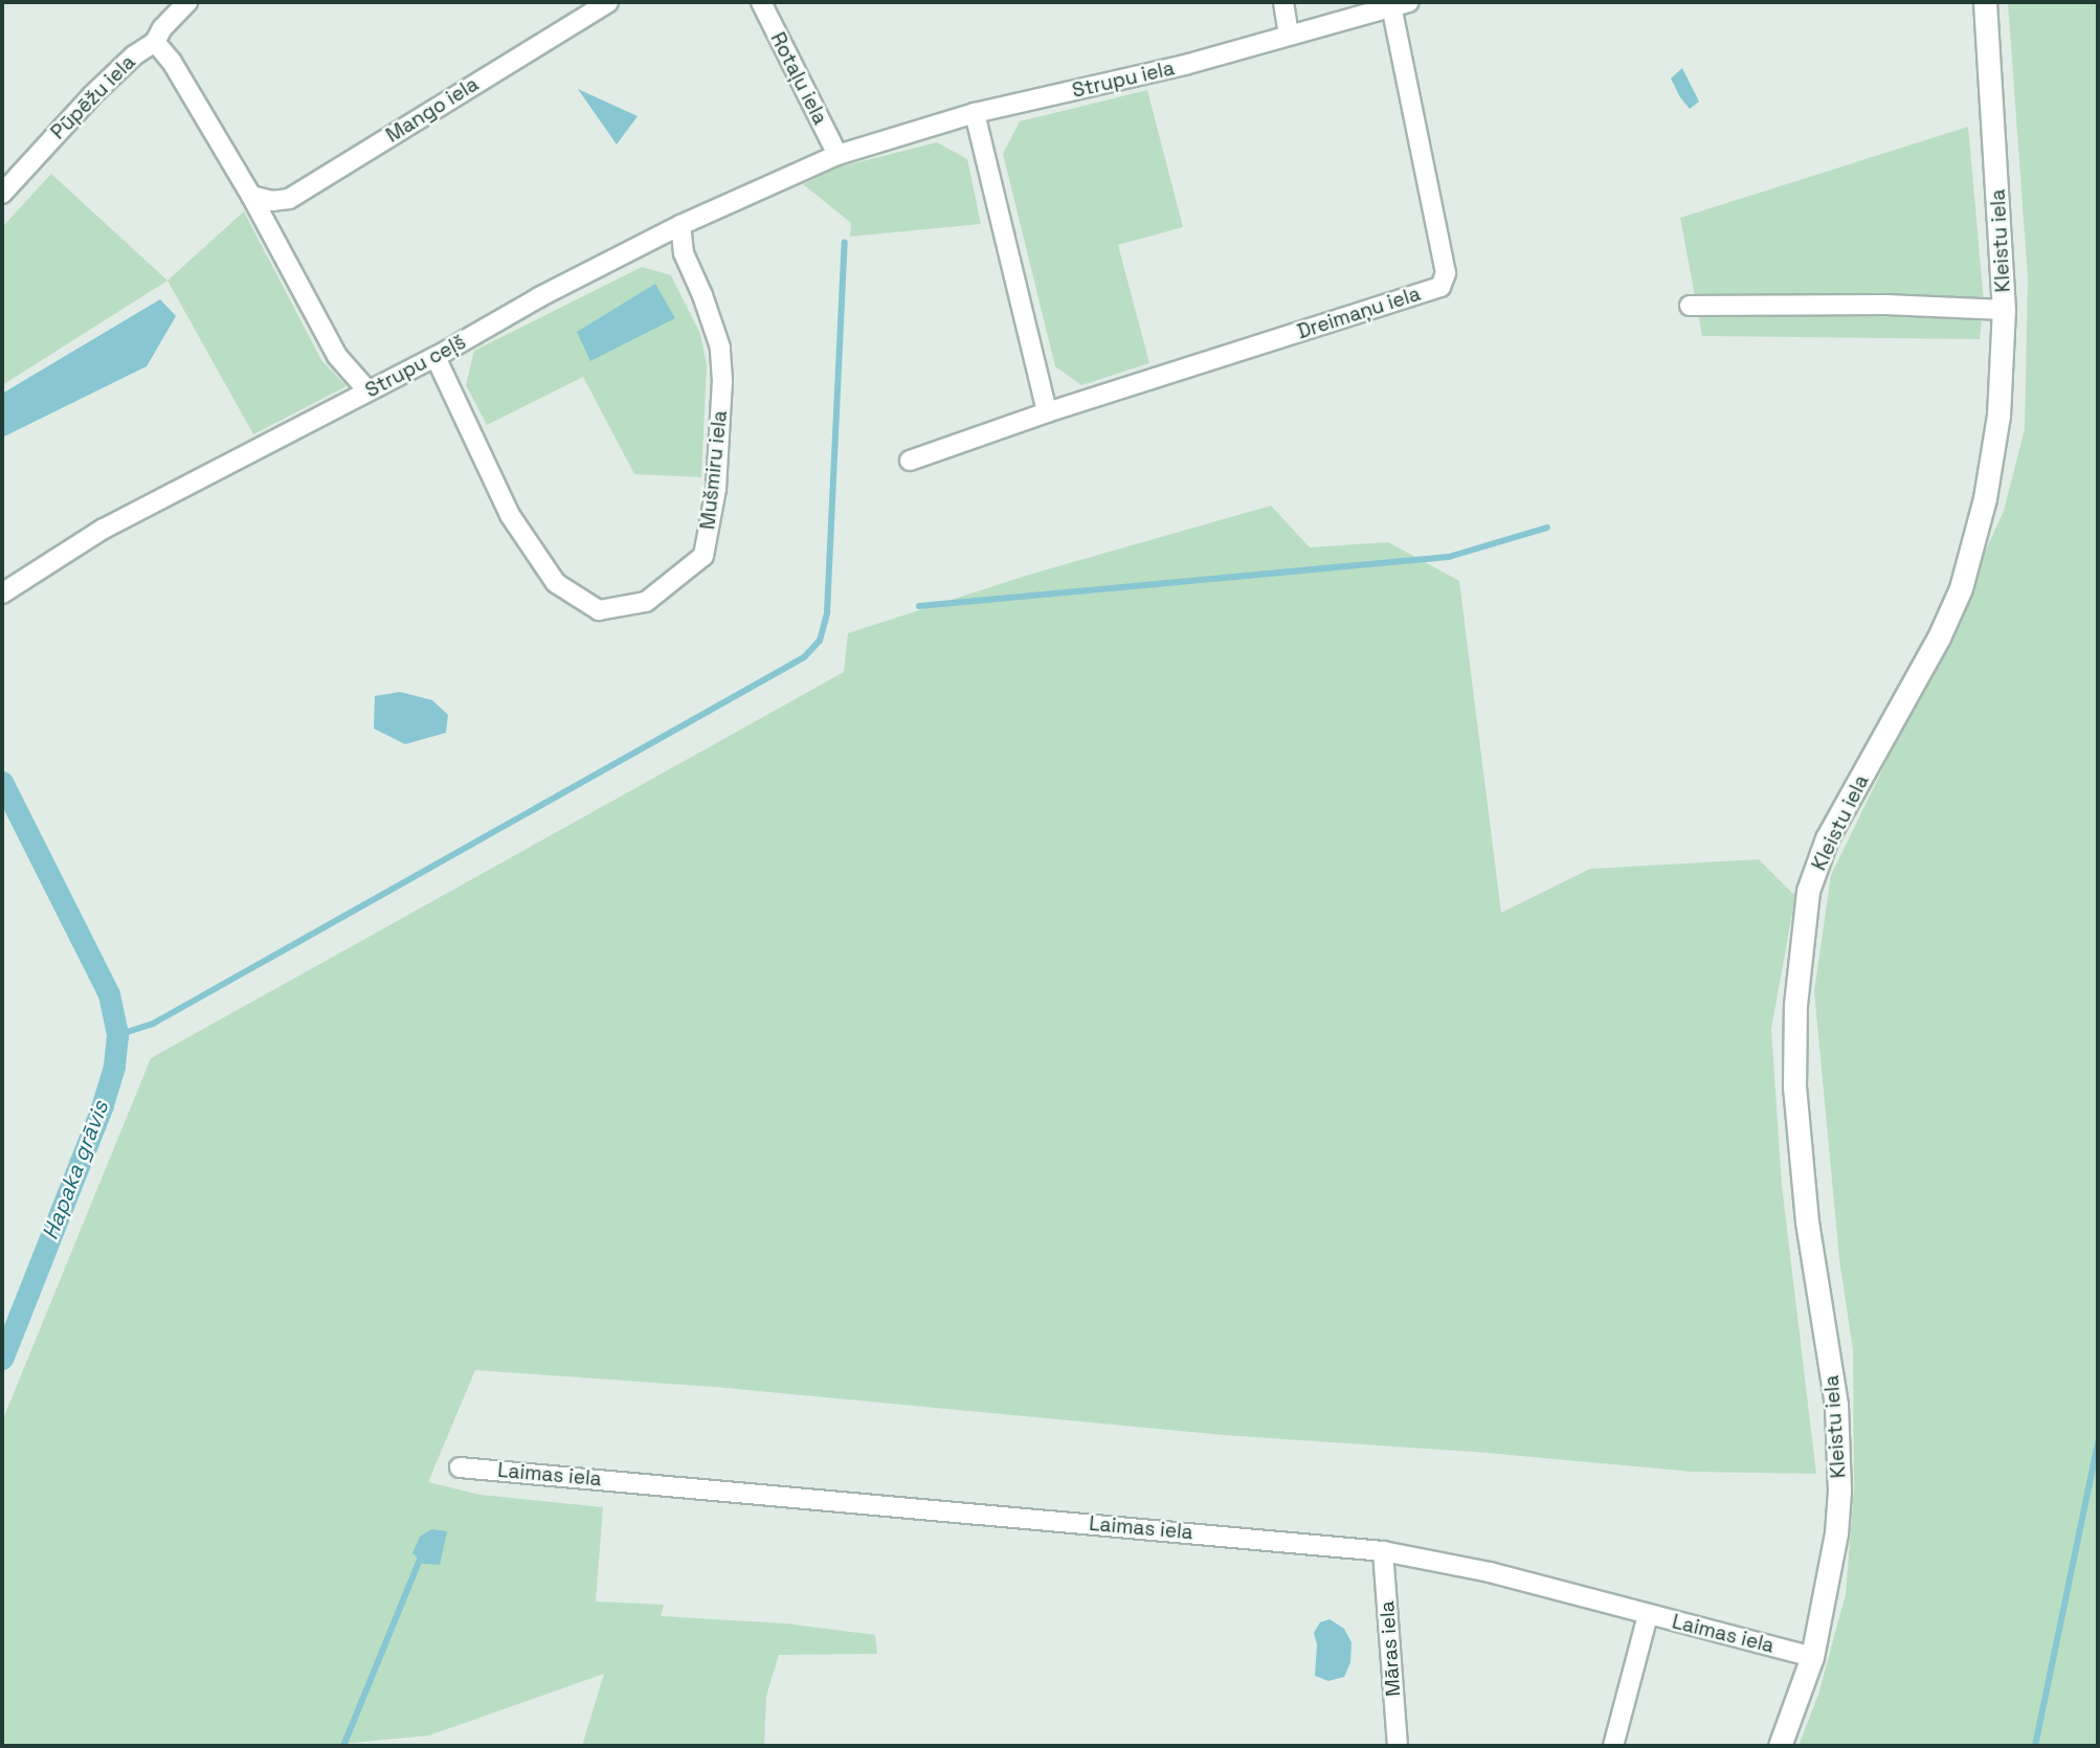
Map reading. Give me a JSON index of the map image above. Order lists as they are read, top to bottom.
{
  "streets": {
    "street": [
      "Rotaļu iela",
      "Strupu iela",
      "Pūpēžu iela",
      "Mango iela",
      "Kleistu iela",
      "Dreimaņu iela",
      "Strupu ceļš",
      "Mušmiru iela",
      "Laimas iela",
      "Māras iela"
    ]
  },
  "crossings": [
    ["Rotaļu iela", "Strupu iela"],
    ["Rotaļu iela", "Strupu ceļš"],
    ["Strupu iela", "Dreimaņu iela"],
    ["Strupu iela", "Strupu ceļš"],
    ["Pūpēžu iela", "Mango iela"],
    ["Pūpēžu iela", "Strupu ceļš"],
    ["Kleistu iela", "Laimas iela"],
    ["Strupu ceļš", "Mušmiru iela"],
    ["Laimas iela", "Māras iela"]
  ],
  "water": ["Hapaka grāvis"]
}
